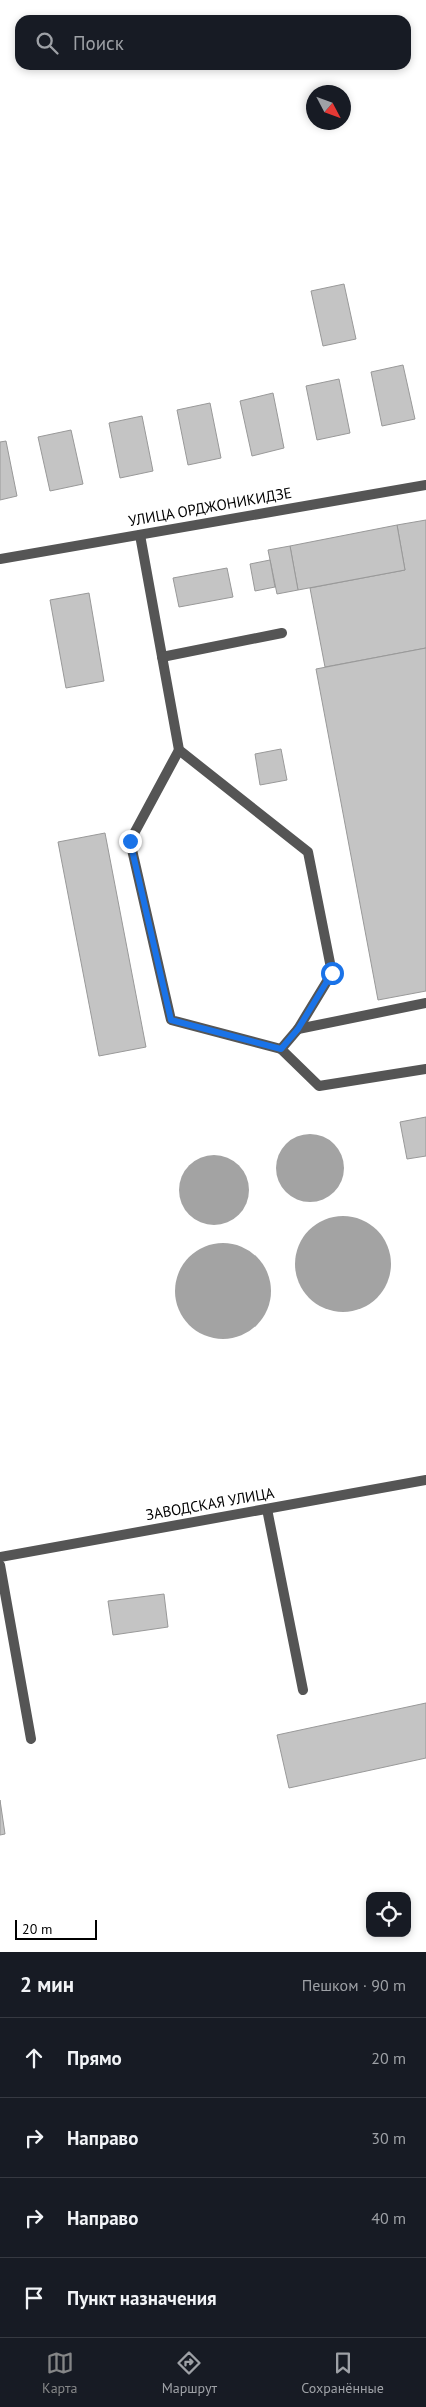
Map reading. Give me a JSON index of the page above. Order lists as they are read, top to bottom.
{
  "streets": {
    "street": ["УЛИЦА ОРДЖОНИКИДЗЕ", "ЗАВОДСКАЯ УЛИЦА"]
  },
  "scale_bar": "20 m",
  "north": "bottom right",
  "page": {
    "search": "Поиск",
    "scale": "20 m",
    "heading": ["2 мин", "Пешком · 90 m"],
    "list": [
      ["Прямо", "20 m"],
      ["Направо", "30 m"],
      ["Направо", "40 m"],
      "Пункт назначения"
    ],
    "nav": ["Карта", "Маршрут", "Сохранённые"]
  }
}
